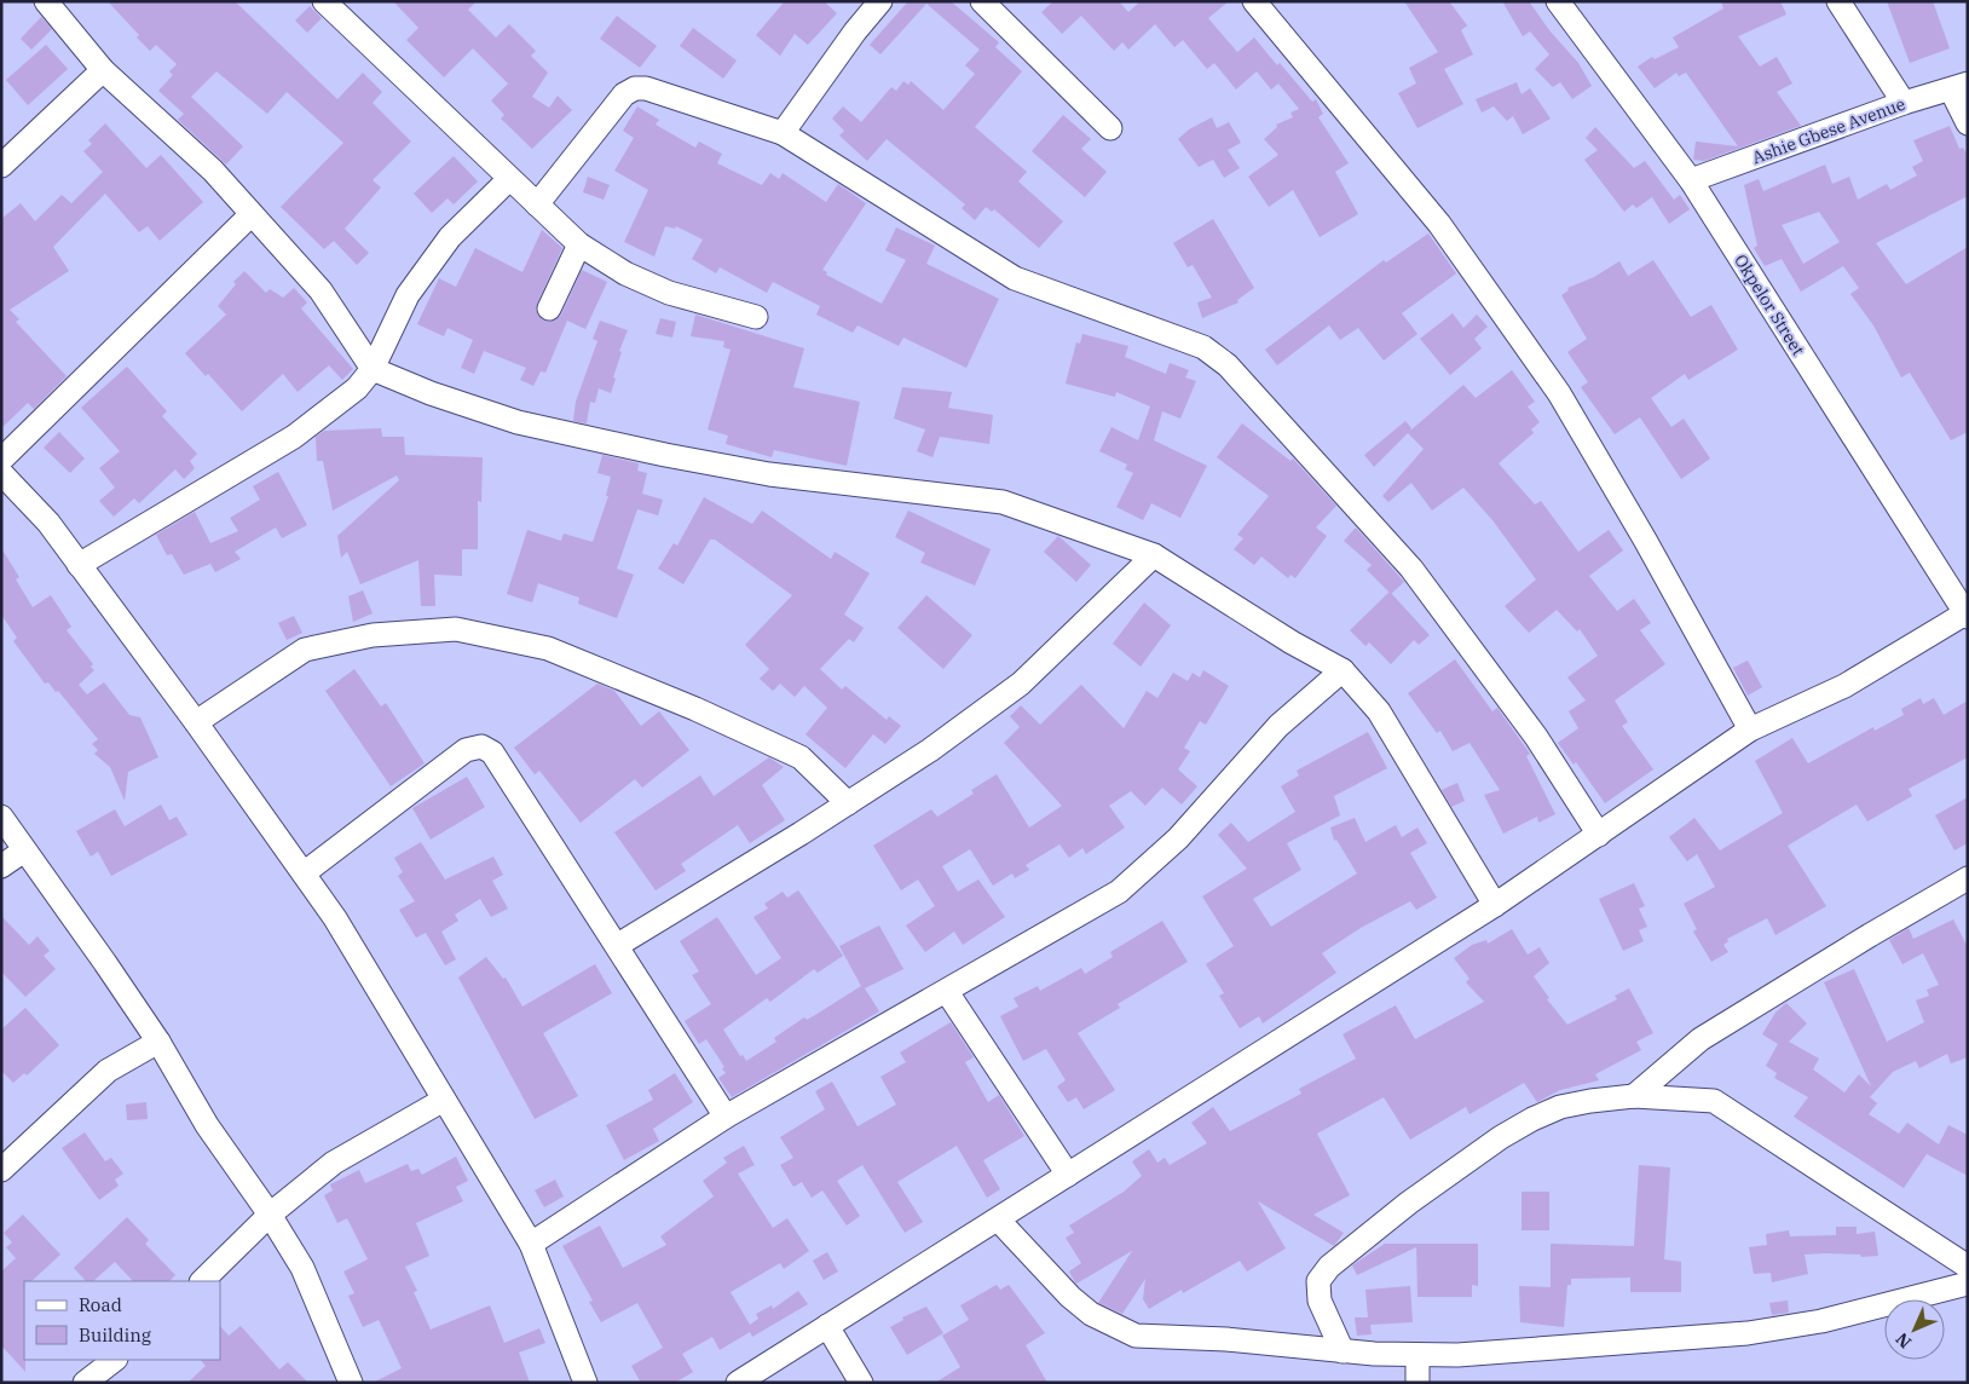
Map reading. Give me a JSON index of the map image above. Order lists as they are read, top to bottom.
{
  "streets": {
    "street": ["Ashie Gbese Avenue", "Okpelor Street"]
  },
  "crossings": [
    ["Ashie Gbese Avenue", "Okpelor Street"]
  ],
  "legend": ["Road", "Building"],
  "north": "bottom left"
}
